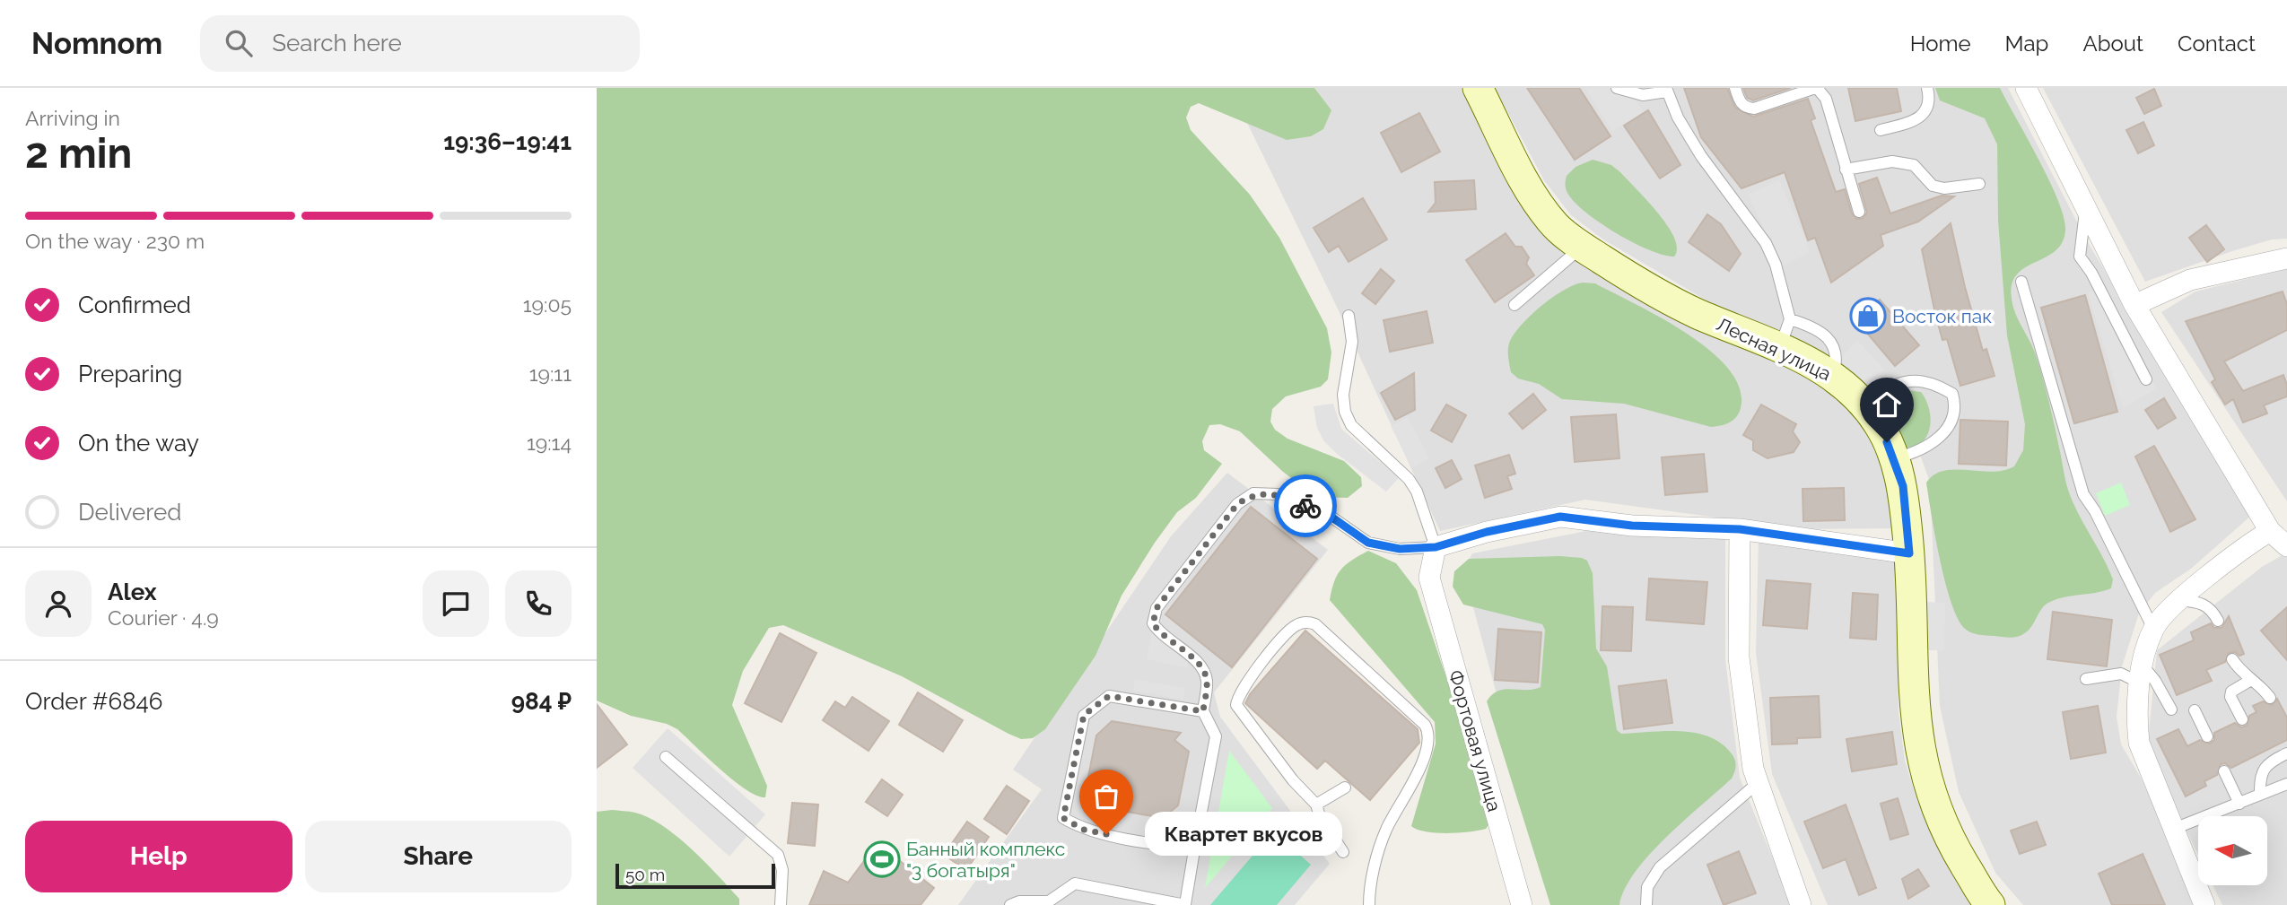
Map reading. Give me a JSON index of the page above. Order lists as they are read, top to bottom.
{
  "streets": {
    "main road": ["Лесная улица"],
    "street": ["Фортовая улица"]
  },
  "places": {
    "shop": ["Восток пак"],
    "other": ["Квартет вкусов"],
    "sports": ["Банный комплекс \"3 богатыря\""]
  },
  "scale_bar": "50 m",
  "north": "left",
  "page": {
    "header": "Nomnom",
    "search": "Search here",
    "nav": [
      "Home",
      "Map",
      "About",
      "Contact"
    ],
    "heading": ["2 min", "Arriving in", "19:36–19:41"],
    "panel": [
      "Alex",
      "Courier · 4.9",
      "Order #6846",
      "984 ₽"
    ],
    "bar": "On the way · 230 m",
    "list": [
      ["Confirmed", "19:05"],
      ["Preparing", "19:11"],
      ["On the way", "19:14"],
      "Delivered"
    ],
    "buttons": ["Help", "Share"],
    "bubble": "Квартет вкусов",
    "scale": "50 m"
  }
}
